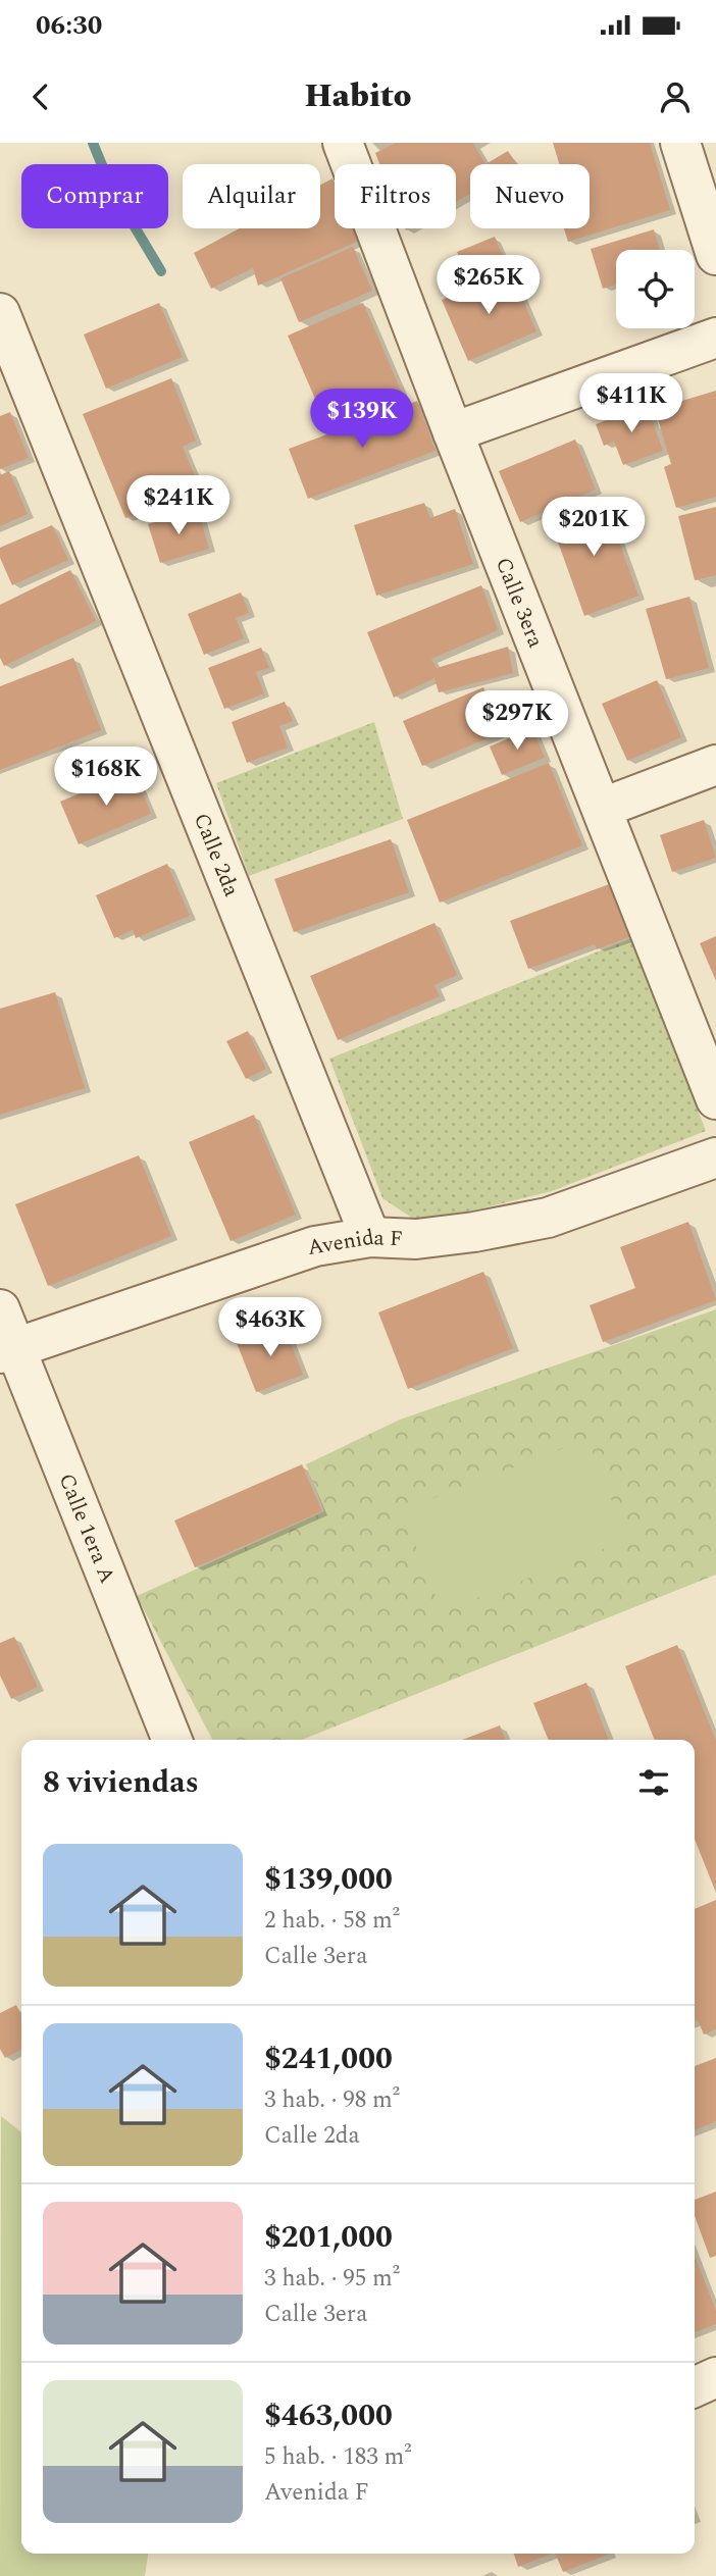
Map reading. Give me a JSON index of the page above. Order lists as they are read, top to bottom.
{
  "streets": {
    "street": [
      "Calle 3era",
      "Calle 2da",
      "Avenida F",
      "Calle 1era A"
    ]
  },
  "crossings": [
    ["Calle 2da", "Avenida F"],
    ["Avenida F", "Calle 1era A"]
  ],
  "page": {
    "status": "06:30",
    "header": "Habito",
    "chip": [
      "Comprar",
      "Alquilar",
      "Filtros",
      "Nuevo"
    ],
    "price": [
      "$265K",
      "$411K",
      "$139K",
      "$241K",
      "$201K",
      "$297K",
      "$168K",
      "$463K"
    ],
    "heading": "8 viviendas",
    "list": [
      {
        "name": "$139,000",
        "note": "2 hab. · 58 m² · Calle 3era"
      },
      {
        "name": "$241,000",
        "note": "3 hab. · 98 m² · Calle 2da"
      },
      {
        "name": "$201,000",
        "note": "3 hab. · 95 m² · Calle 3era"
      },
      {
        "name": "$463,000",
        "note": "5 hab. · 183 m² · Avenida F"
      }
    ]
  }
}
